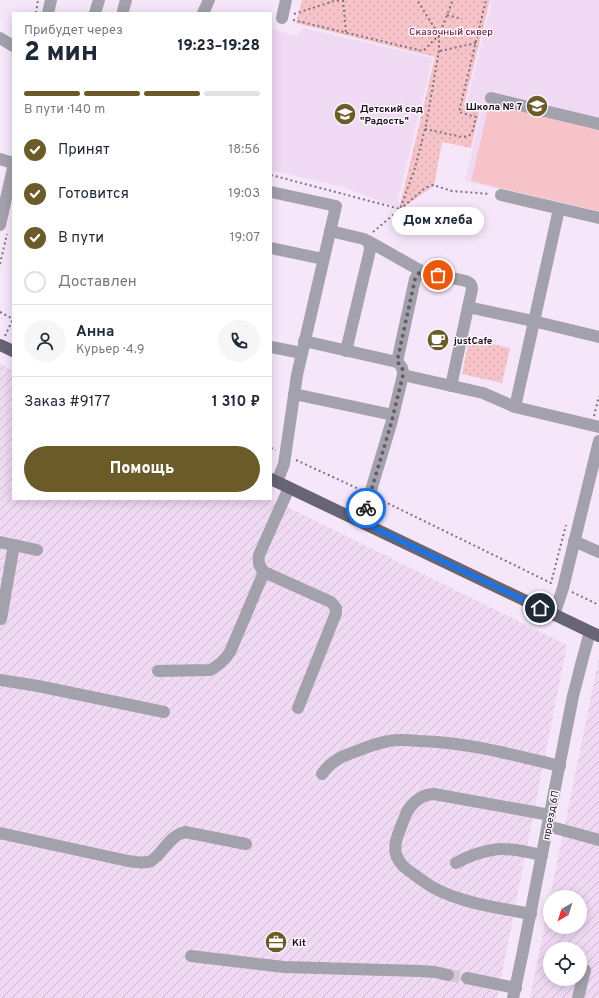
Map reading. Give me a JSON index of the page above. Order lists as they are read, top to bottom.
{
  "streets": {
    "street": ["проезд 6П"]
  },
  "parks": ["Сказочный сквер"],
  "places": {
    "school or university": ["Школа № 7", "Детский сад \"Радость\""],
    "other": ["Дом хлеба"],
    "cafe": ["justCafe"],
    "office": ["Kit"]
  },
  "north": "bottom left",
  "page": {
    "heading": ["2 мин", "Прибудет через", "19:23–19:28"],
    "panel": [
      "Анна",
      "Курьер · 4.9",
      "Заказ #9177",
      "1 310 ₽"
    ],
    "bar": "В пути · 140 m",
    "list": [
      ["Принят", "18:56"],
      ["Готовится", "19:03"],
      ["В пути", "19:07"],
      "Доставлен"
    ],
    "bubble": "Дом хлеба",
    "buttons": "Помощь"
  }
}
